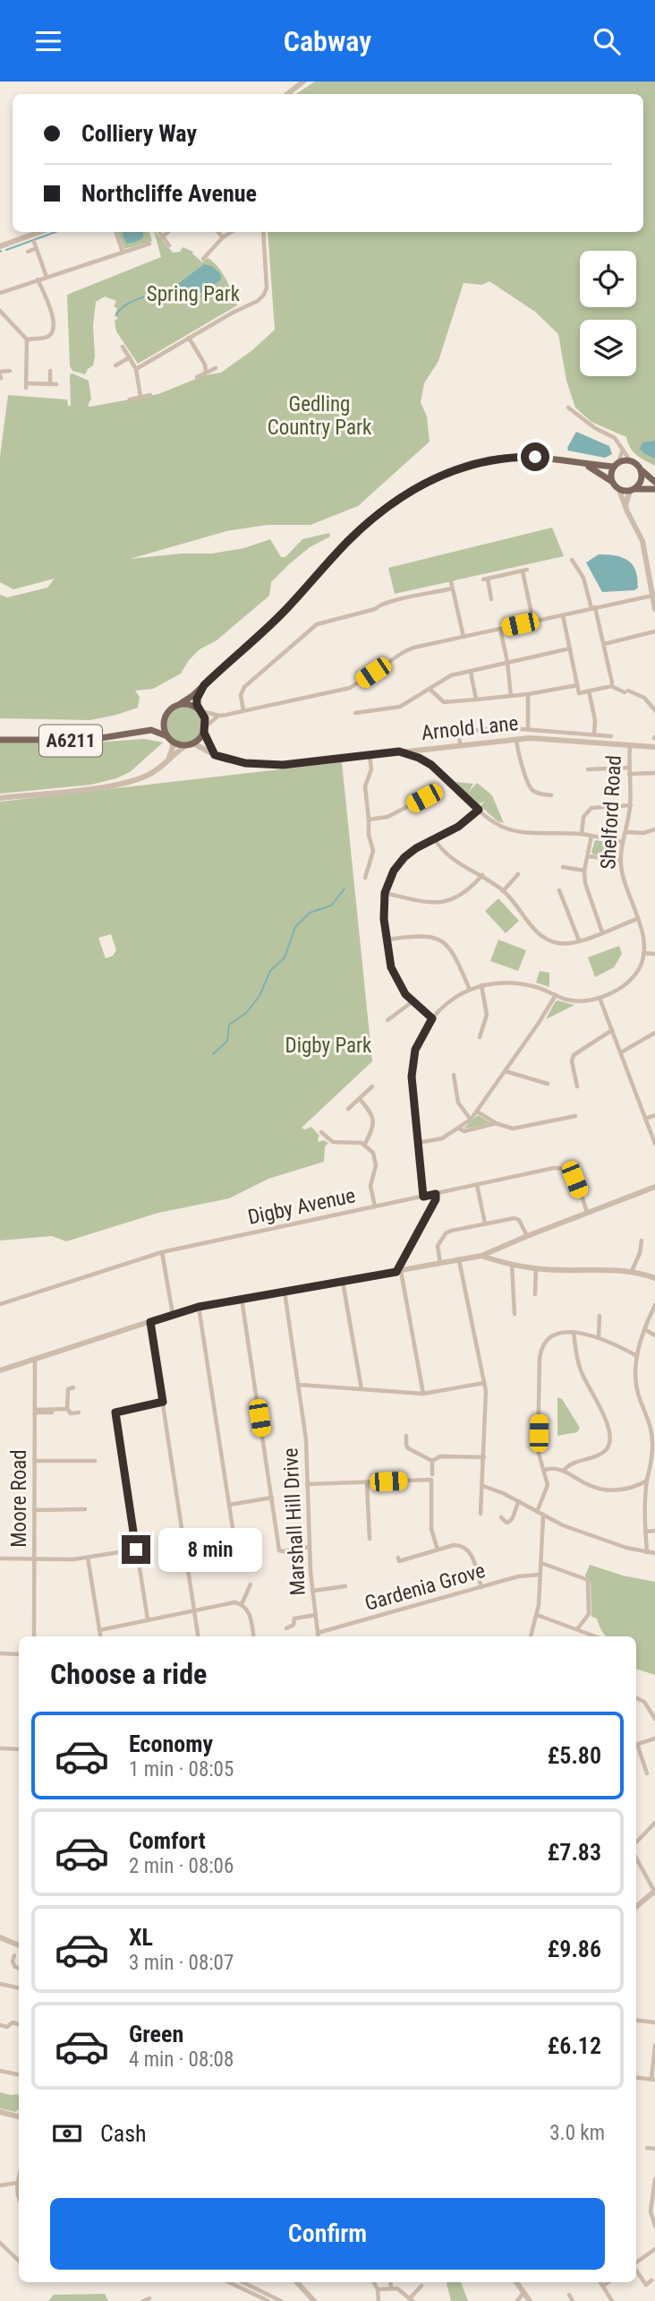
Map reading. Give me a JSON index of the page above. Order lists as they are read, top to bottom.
{
  "streets": {
    "main road": ["A6211"],
    "street": [
      "Arnold Lane",
      "Shelford Road",
      "Digby Avenue",
      "Moore Road",
      "Marshall Hill Drive",
      "Gardenia Grove"
    ]
  },
  "crossings": [
    ["Arnold Lane", "A6211"],
    ["Arnold Lane", "Shelford Road"],
    ["Marshall Hill Drive", "Gardenia Grove"]
  ],
  "parks": ["Spring Park", "Gedling Country Park", "Digby Park"],
  "page": {
    "header": "Cabway",
    "banner": ["Colliery Way", "Northcliffe Avenue"],
    "bubble": "8 min",
    "heading": "Choose a ride",
    "list": [
      {
        "name": "Economy",
        "note": "1 min · 08:05",
        "value": "£5.80"
      },
      {
        "name": "Comfort",
        "note": "2 min · 08:06",
        "value": "£7.83"
      },
      {
        "name": "XL",
        "note": "3 min · 08:07",
        "value": "£9.86"
      },
      {
        "name": "Green",
        "note": "4 min · 08:08",
        "value": "£6.12"
      }
    ],
    "pay": ["Cash", "3.0 km"],
    "buttons": "Confirm"
  }
}
